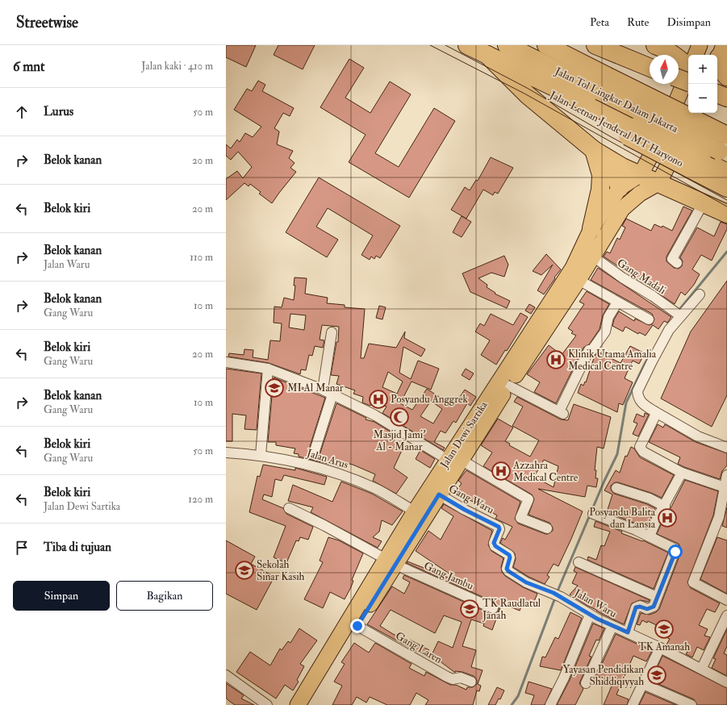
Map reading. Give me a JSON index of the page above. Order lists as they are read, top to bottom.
{
  "streets": {
    "highway": ["Jalan Tol Lingkar Dalam Jakarta", "Jalan Letnan Jenderal MT Haryono"],
    "main road": ["Jalan Dewi Sartika"],
    "street": [
      "Gang Madali",
      "Jalan Arus",
      "Gang Waru",
      "Gang Jambu",
      "Jalan Waru",
      "Gang Laren"
    ]
  },
  "crossings": [
    ["Gang Madali", "Jalan Dewi Sartika"],
    ["Jalan Dewi Sartika", "Jalan Arus"],
    ["Jalan Dewi Sartika", "Gang Waru"],
    ["Jalan Dewi Sartika", "Gang Jambu"],
    ["Jalan Dewi Sartika", "Gang Laren"],
    ["Gang Waru", "Jalan Waru"]
  ],
  "places": {
    "hospital": [
      "Klinik Utama Amalia Medical Centre",
      "Posyandu Anggrek",
      "Azzahra Medical Centre",
      "Posyandu Balita dan Lansia"
    ],
    "school or university": [
      "MI Al Manar",
      "Sekolah Sinar Kasih",
      "TK Raudlatul Janah",
      "TK Amanah",
      "Yayasan Pendidikan Shiddiqiyyah"
    ],
    "mosque": ["Masjid Jami' Al - Manar"]
  },
  "north": "top",
  "page": {
    "header": "Streetwise",
    "nav": ["Peta", "Rute", "Disimpan"],
    "heading": ["6 mnt", "Jalan kaki · 410 m"],
    "map_buttons": ["+", "−"],
    "list": [
      ["Lurus", "50 m"],
      ["Belok kanan", "20 m"],
      ["Belok kiri", "20 m"],
      ["Belok kanan", "Jalan Waru", "110 m"],
      ["Belok kanan", "Gang Waru", "10 m"],
      ["Belok kiri", "Gang Waru", "20 m"],
      ["Belok kanan", "Gang Waru", "10 m"],
      ["Belok kiri", "Gang Waru", "50 m"],
      ["Belok kiri", "Jalan Dewi Sartika", "120 m"],
      "Tiba di tujuan"
    ],
    "buttons": ["Simpan", "Bagikan"]
  }
}
